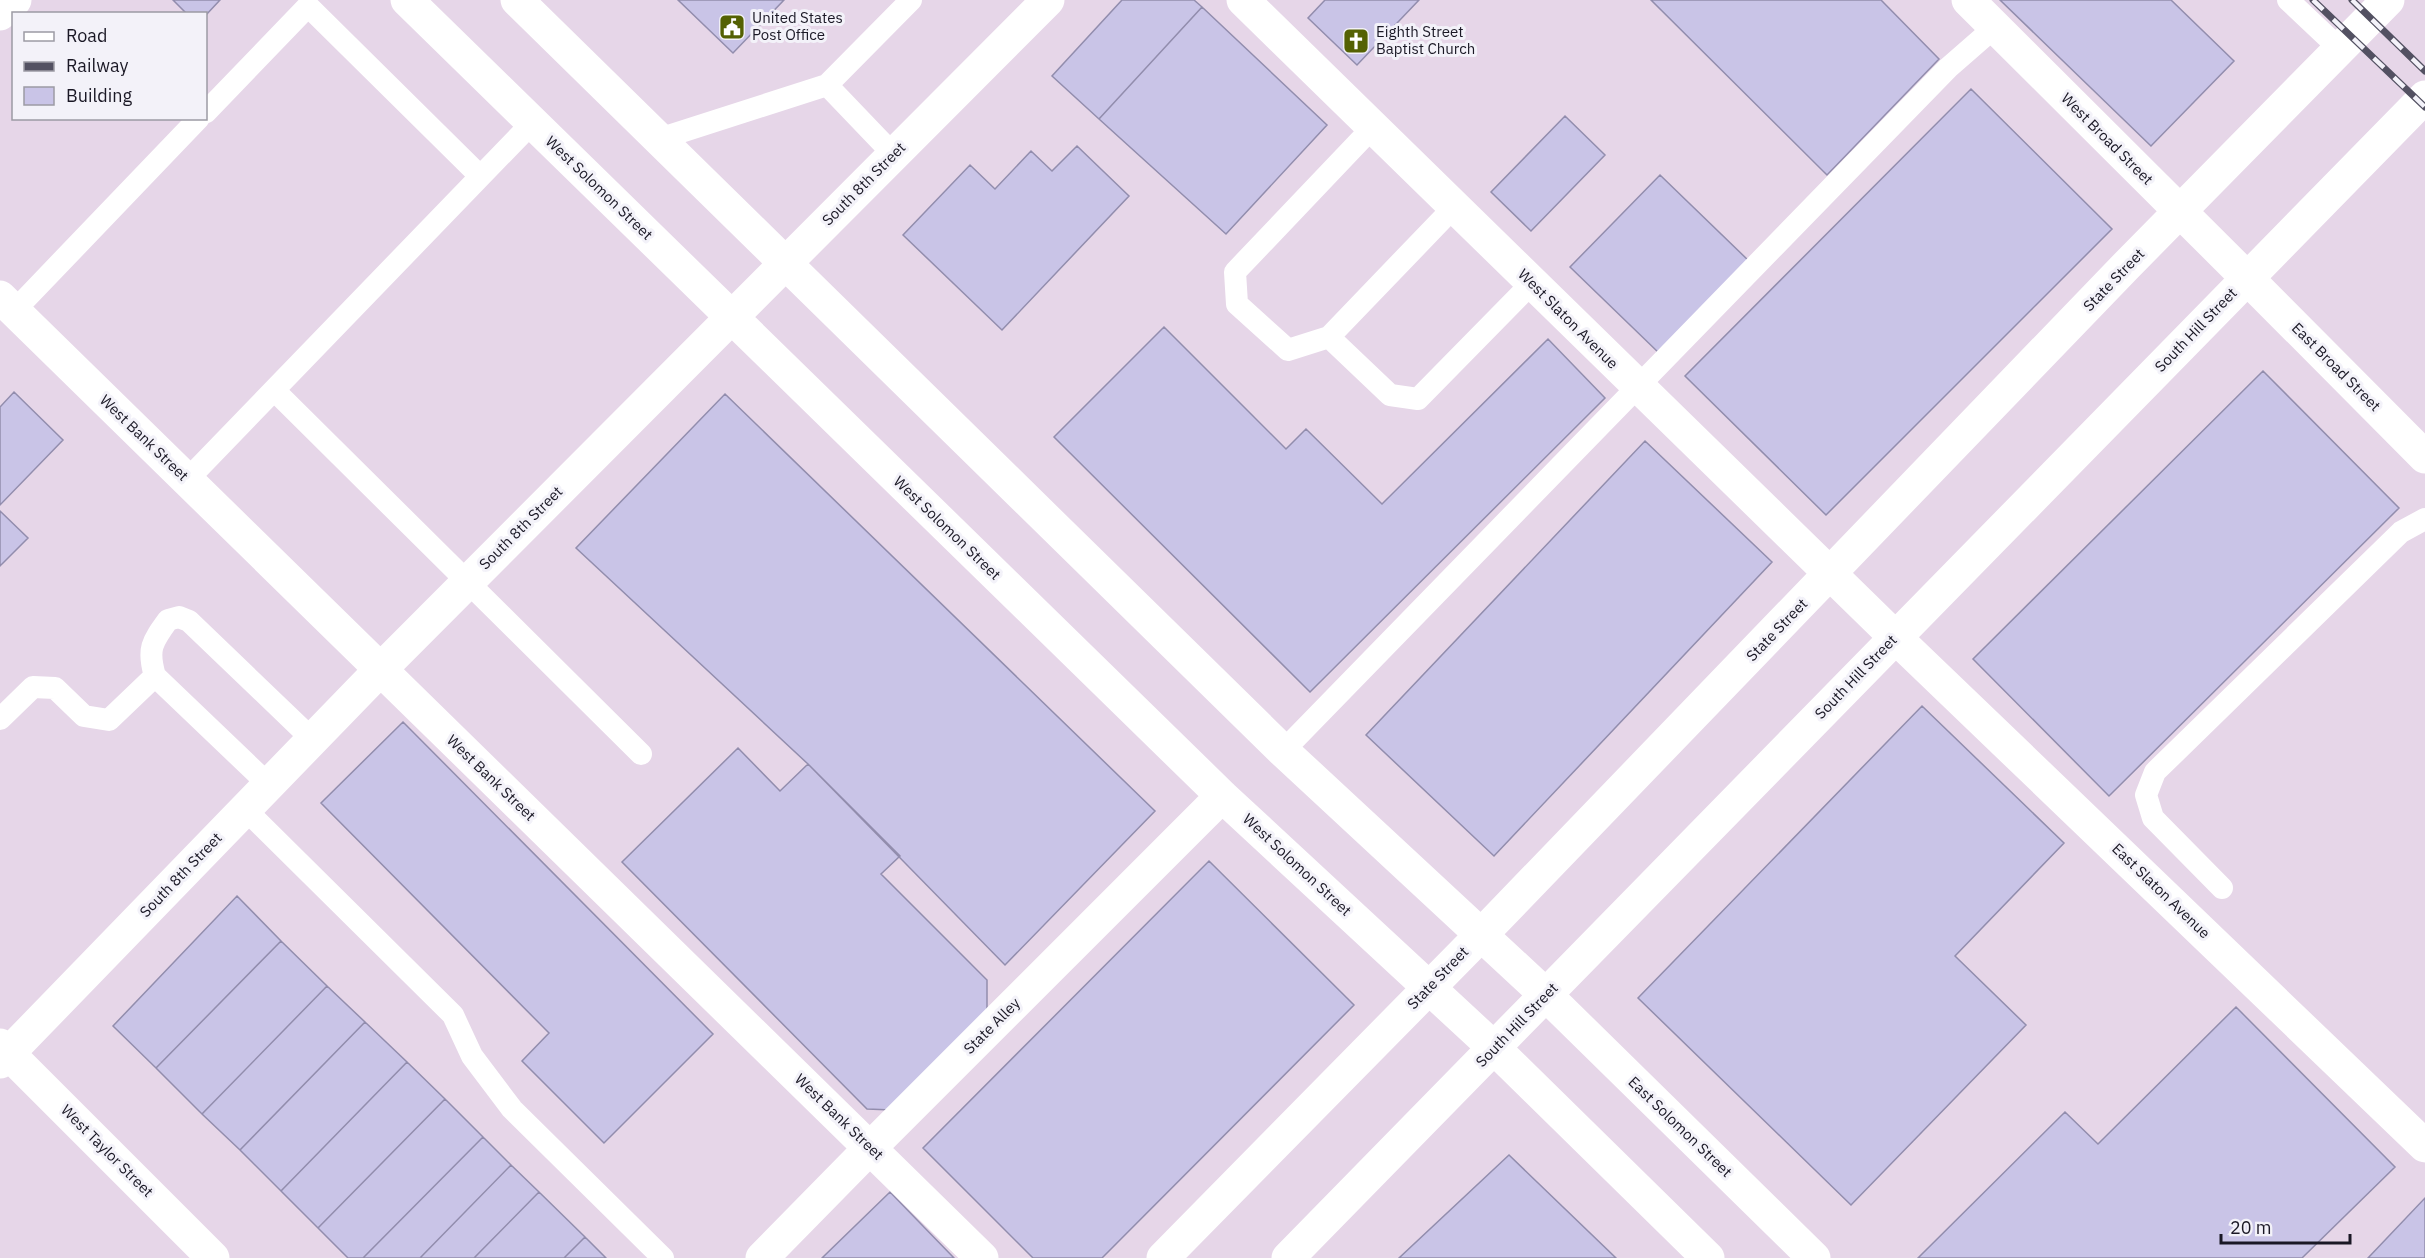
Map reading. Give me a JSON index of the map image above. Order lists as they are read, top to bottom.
{
  "streets": {
    "street": [
      "West Broad Street",
      "South 8th Street",
      "West Solomon Street",
      "State Street",
      "West Slaton Avenue",
      "South Hill Street",
      "East Broad Street",
      "West Bank Street",
      "East Slaton Avenue",
      "State Alley",
      "East Solomon Street",
      "West Taylor Street"
    ]
  },
  "crossings": [
    ["West Broad Street", "State Street"],
    ["West Broad Street", "South Hill Street"],
    ["West Broad Street", "East Broad Street"],
    ["South 8th Street", "West Solomon Street"],
    ["South 8th Street", "West Bank Street"],
    ["South 8th Street", "West Taylor Street"],
    ["West Solomon Street", "State Street"],
    ["West Solomon Street", "South Hill Street"],
    ["West Solomon Street", "State Alley"],
    ["State Street", "West Slaton Avenue"],
    ["West Slaton Avenue", "South Hill Street"],
    ["West Slaton Avenue", "East Slaton Avenue"],
    ["South Hill Street", "East Broad Street"],
    ["South Hill Street", "East Slaton Avenue"],
    ["South Hill Street", "East Solomon Street"],
    ["West Bank Street", "State Alley"]
  ],
  "places": {
    "public building": ["United States Post Office"],
    "church": ["Eighth Street Baptist Church"]
  },
  "legend": ["Road", "Railway", "Building"],
  "scale_bar": "20 m"
}
